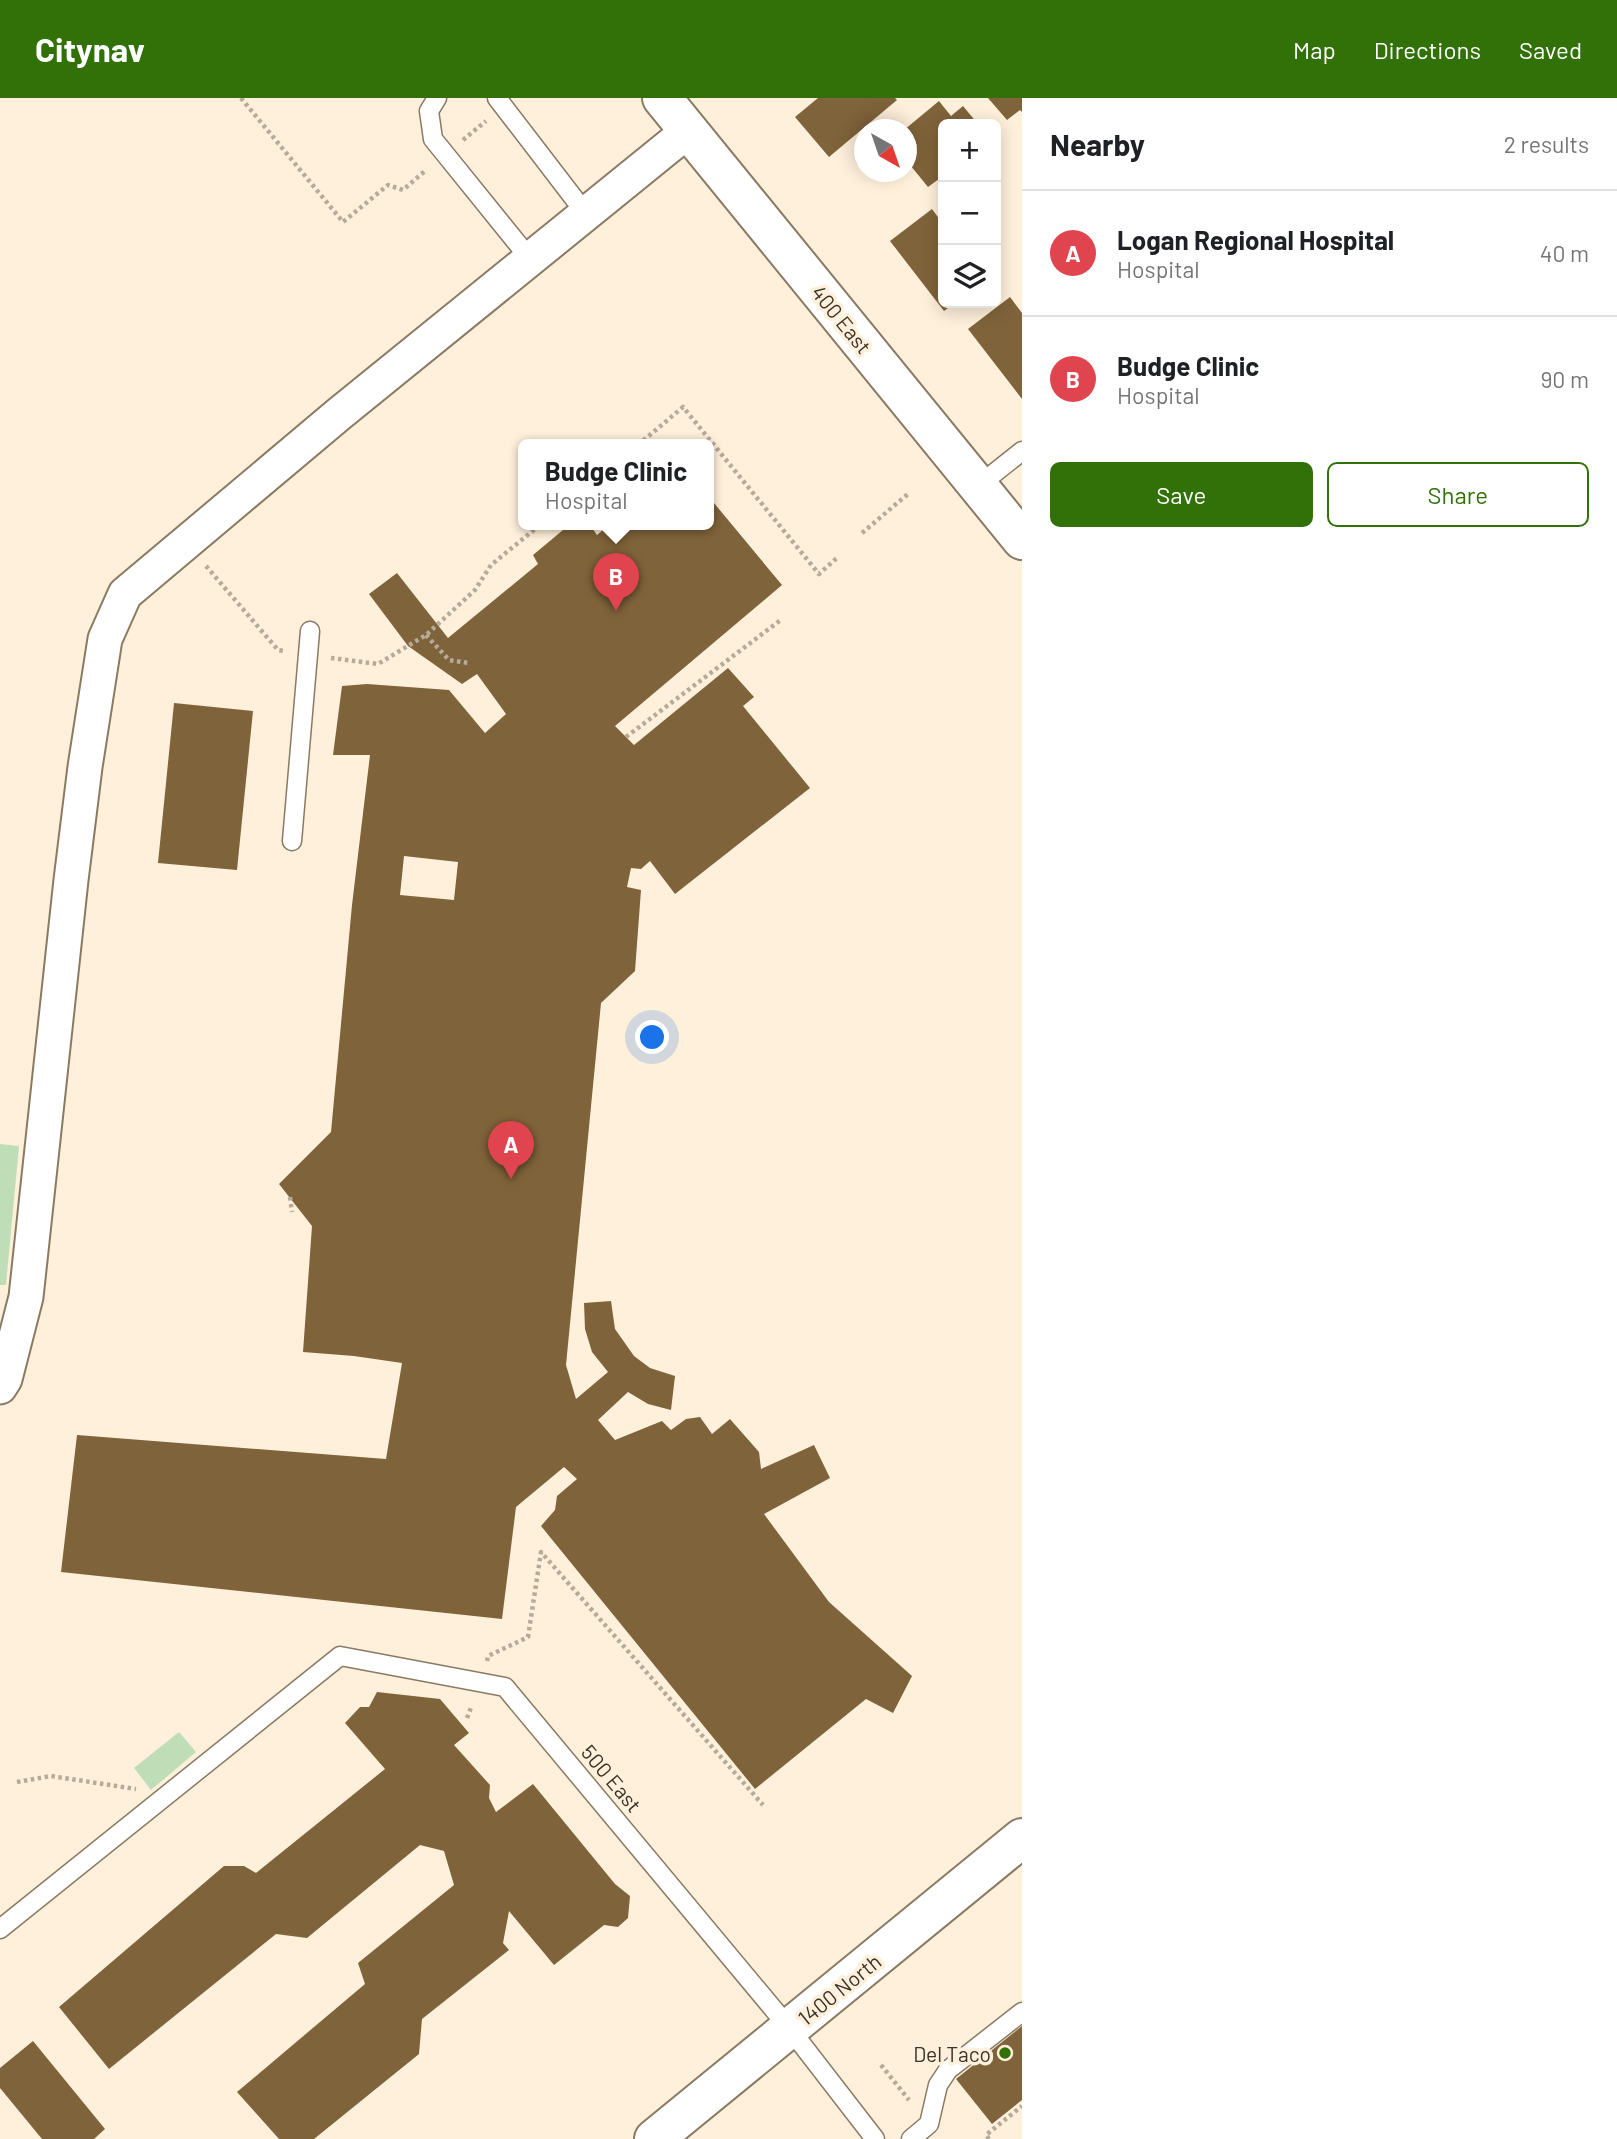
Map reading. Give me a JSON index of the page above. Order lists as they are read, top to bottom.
{
  "streets": {
    "street": ["400 East", "1400 North"],
    "lane": ["500 East"]
  },
  "crossings": [
    ["500 East", "1400 North"]
  ],
  "places": ["Del Taco"],
  "north": "bottom right",
  "page": {
    "header": "Citynav",
    "nav": ["Map", "Directions", "Saved"],
    "heading": ["Nearby", "2 results"],
    "map_buttons": ["+", "−"],
    "list": [
      {
        "mark": "A",
        "name": "Logan Regional Hospital",
        "note": "Hospital",
        "value": "40 m"
      },
      {
        "mark": "B",
        "name": "Budge Clinic",
        "note": "Hospital",
        "value": "90 m"
      }
    ],
    "popup": ["Budge Clinic", "Hospital"],
    "buttons": ["Save", "Share"],
    "pins": ["B", "A"]
  }
}
